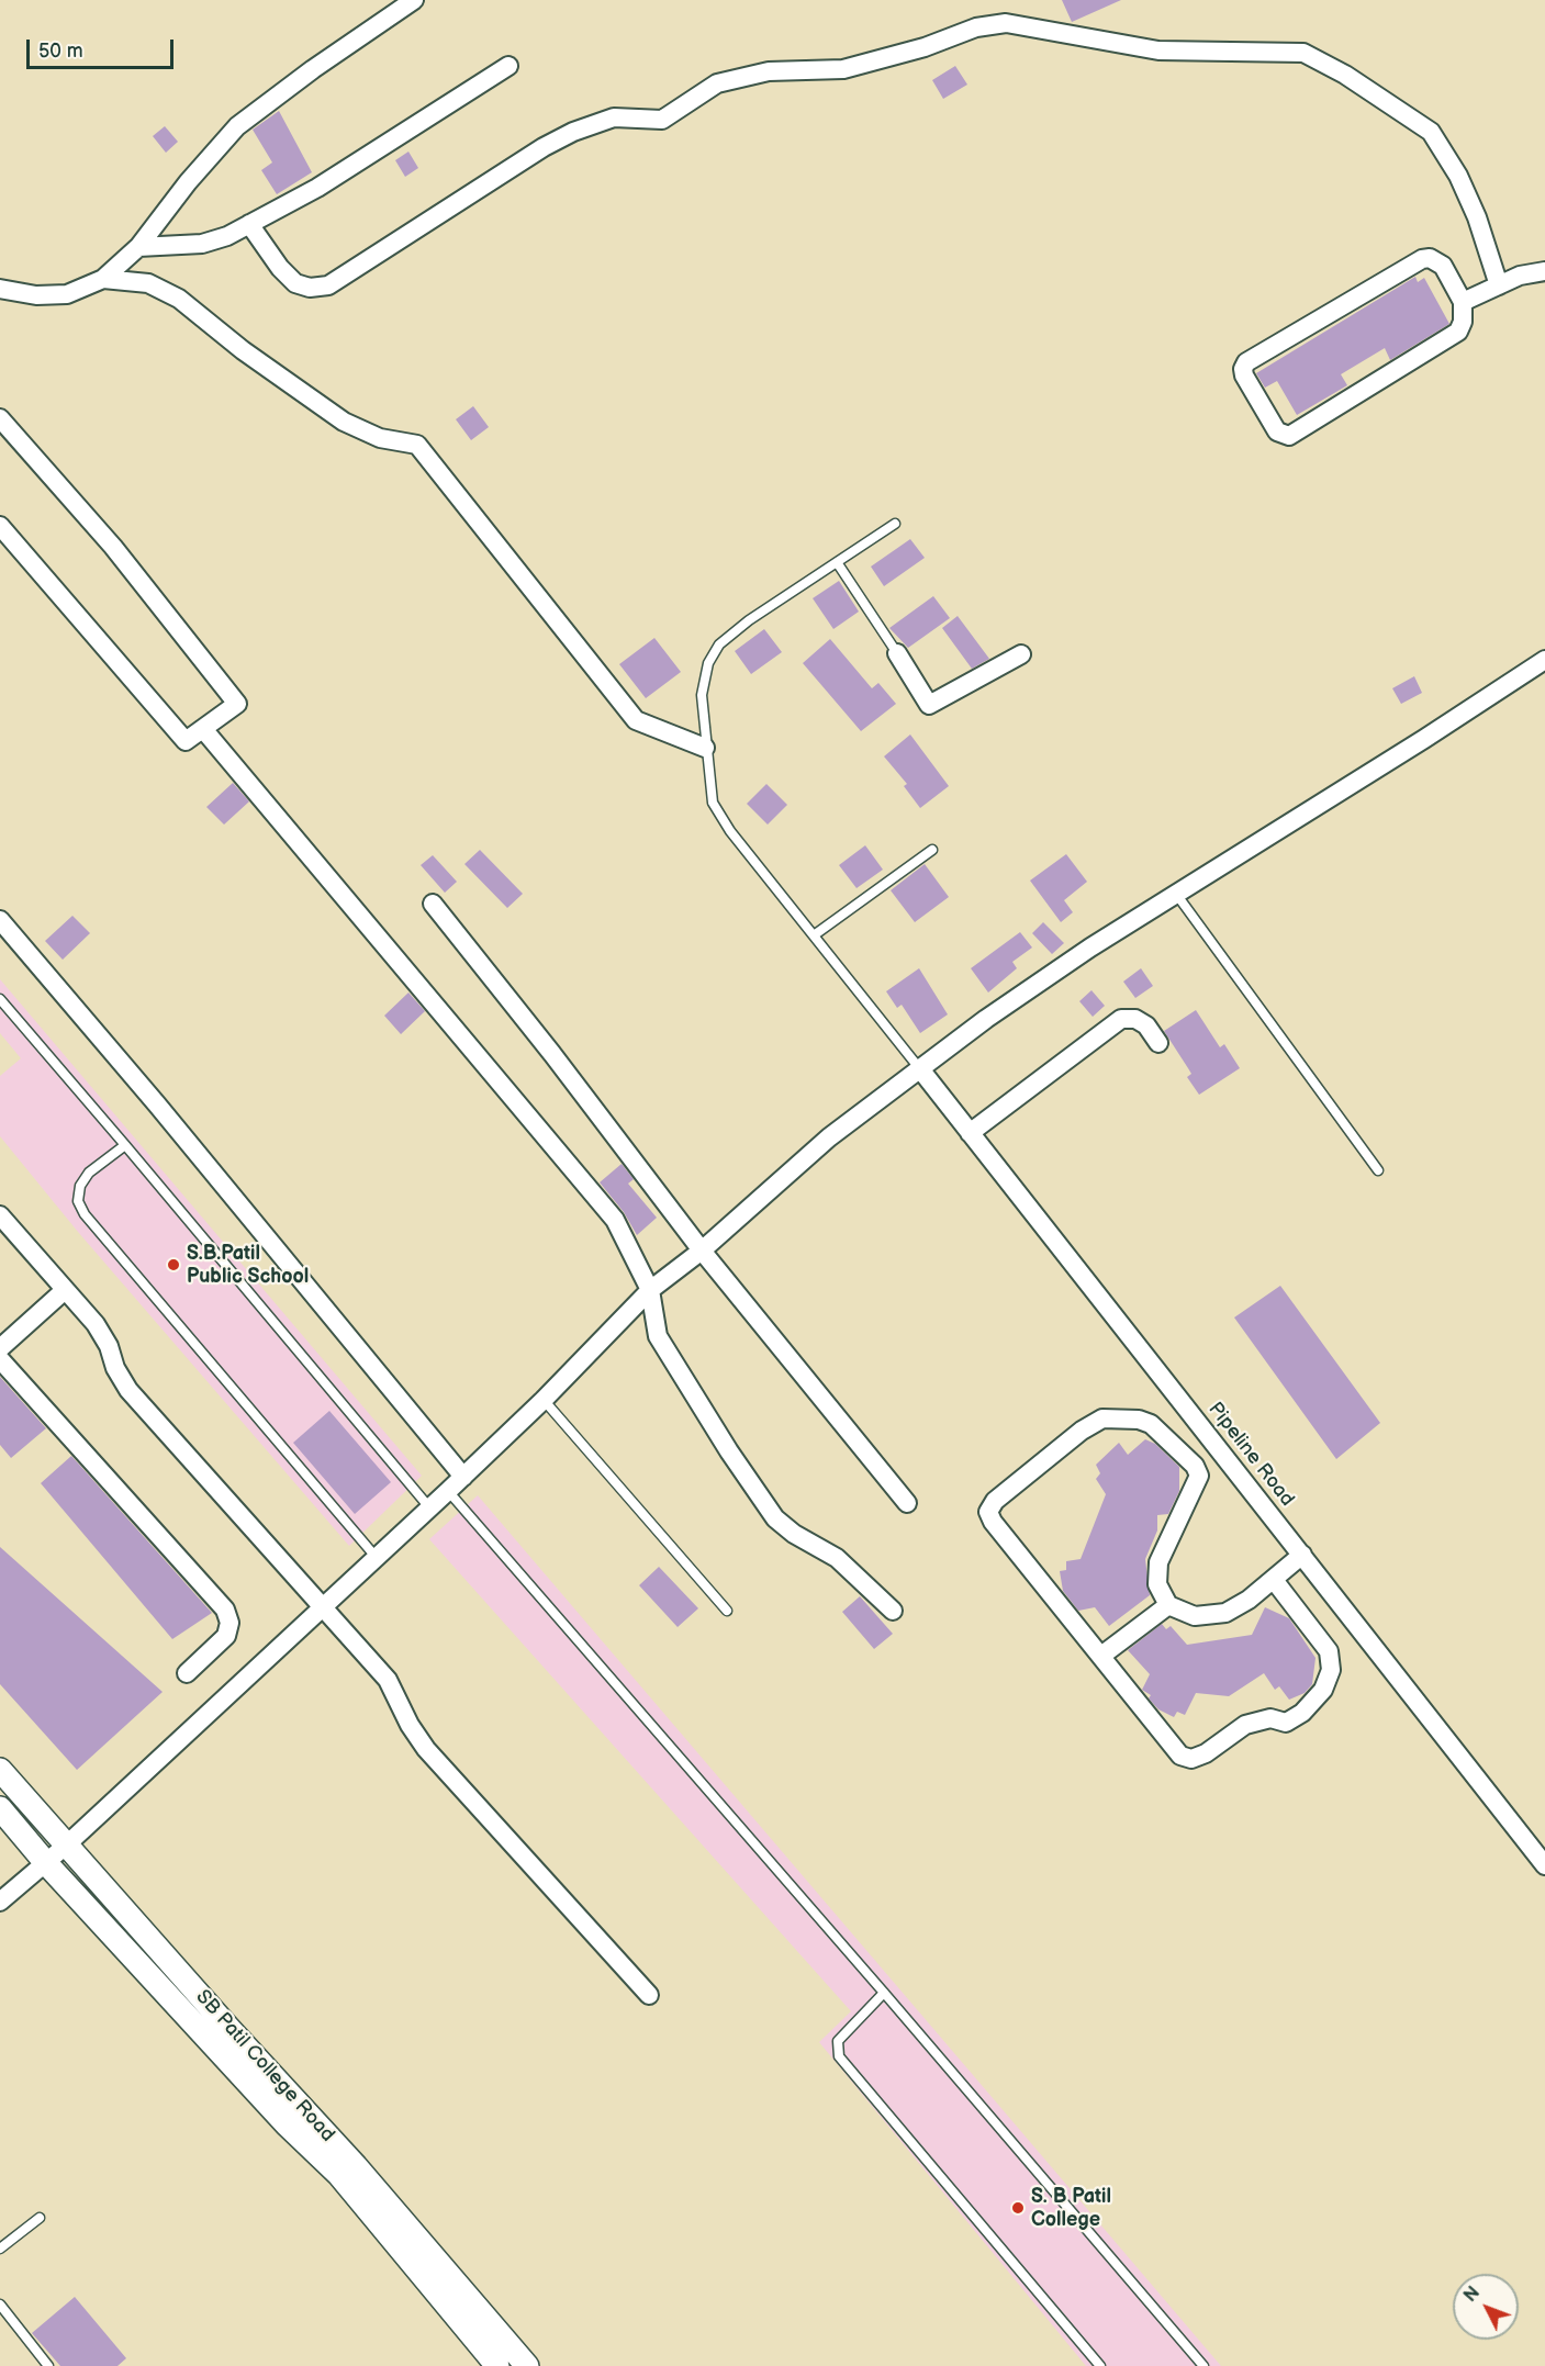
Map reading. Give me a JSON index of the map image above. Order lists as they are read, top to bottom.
{
  "streets": {
    "street": ["Pipeline Road", "SB Patil College Road"]
  },
  "places": ["S.B.Patil Public School", "S. B Patil College"],
  "scale_bar": "50 m",
  "north": "top left"
}
